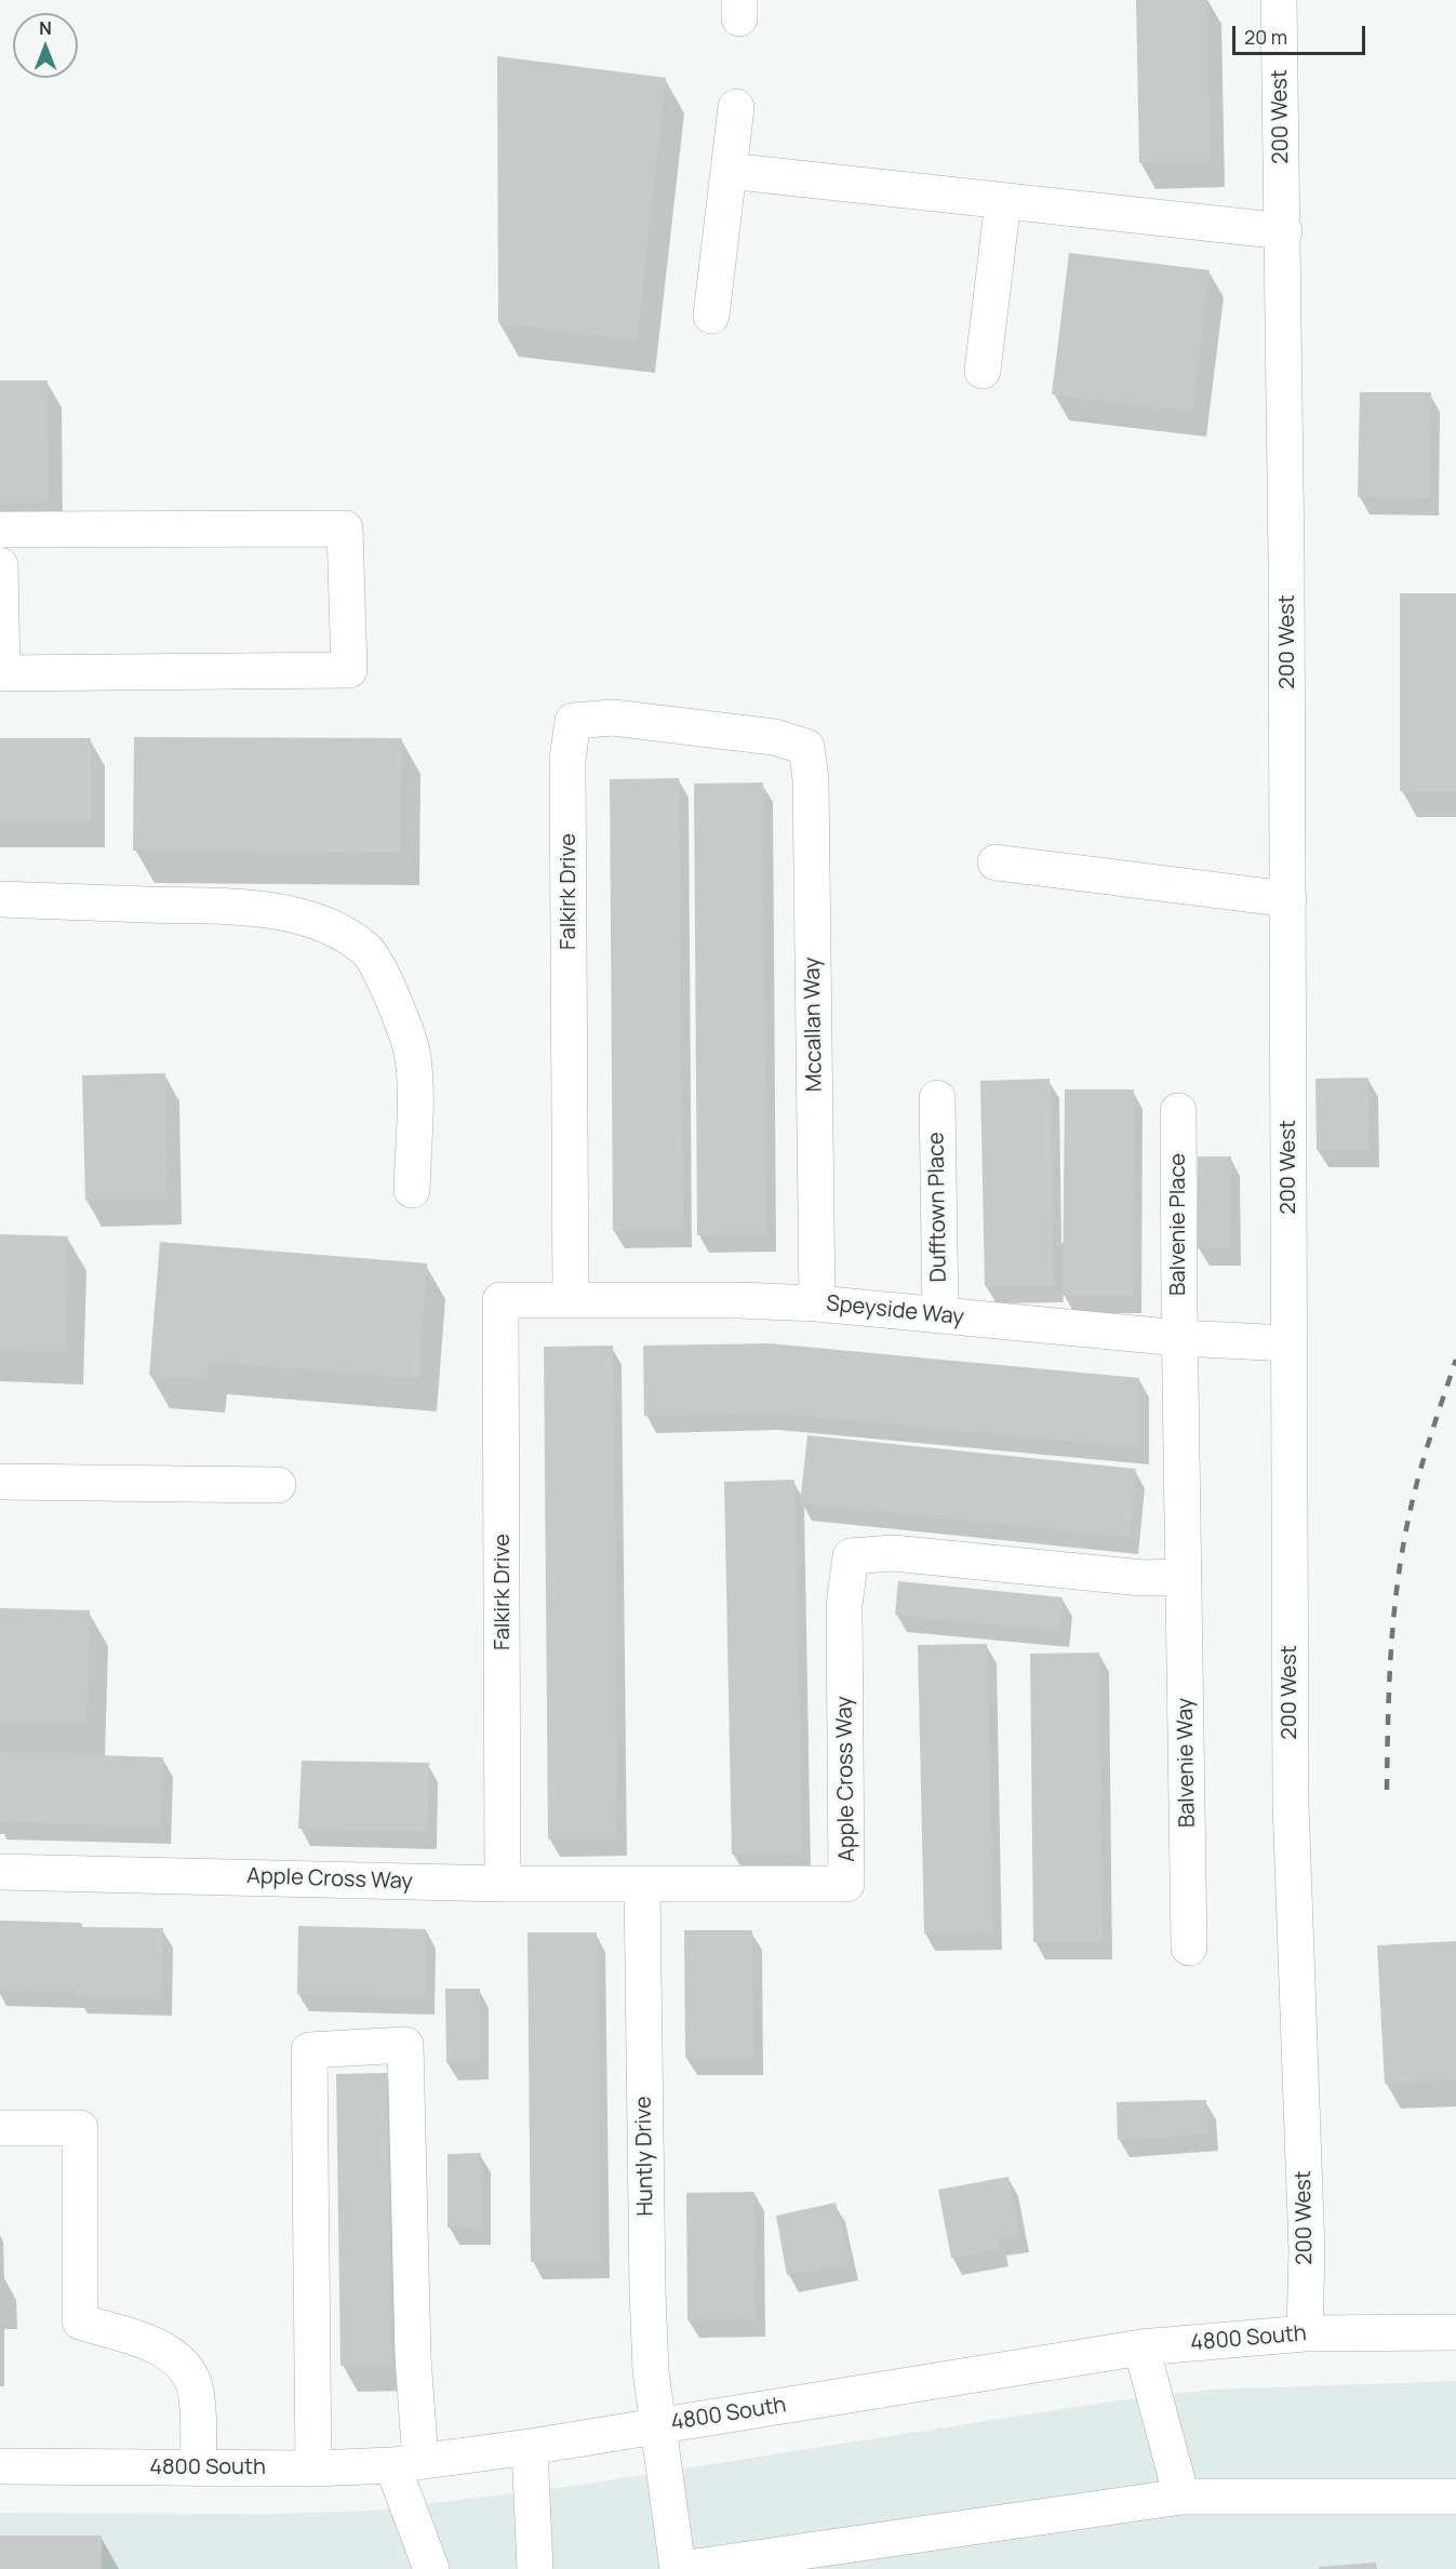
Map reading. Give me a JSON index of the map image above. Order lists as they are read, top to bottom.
{
  "streets": {
    "street": [
      "200 West",
      "Falkirk Drive",
      "Mccallan Way",
      "Dufftown Place",
      "Balvenie Place",
      "Speyside Way",
      "Balvenie Way",
      "Apple Cross Way",
      "Huntly Drive",
      "4800 South"
    ]
  },
  "crossings": [
    ["200 West", "Speyside Way"],
    ["200 West", "4800 South"],
    ["Falkirk Drive", "Mccallan Way"],
    ["Falkirk Drive", "Speyside Way"],
    ["Falkirk Drive", "Apple Cross Way"],
    ["Mccallan Way", "Speyside Way"],
    ["Dufftown Place", "Speyside Way"],
    ["Balvenie Place", "Speyside Way"],
    ["Balvenie Way", "Apple Cross Way"],
    ["Apple Cross Way", "Huntly Drive"],
    ["Huntly Drive", "4800 South"]
  ],
  "scale_bar": "20 m",
  "north": "top"
}
